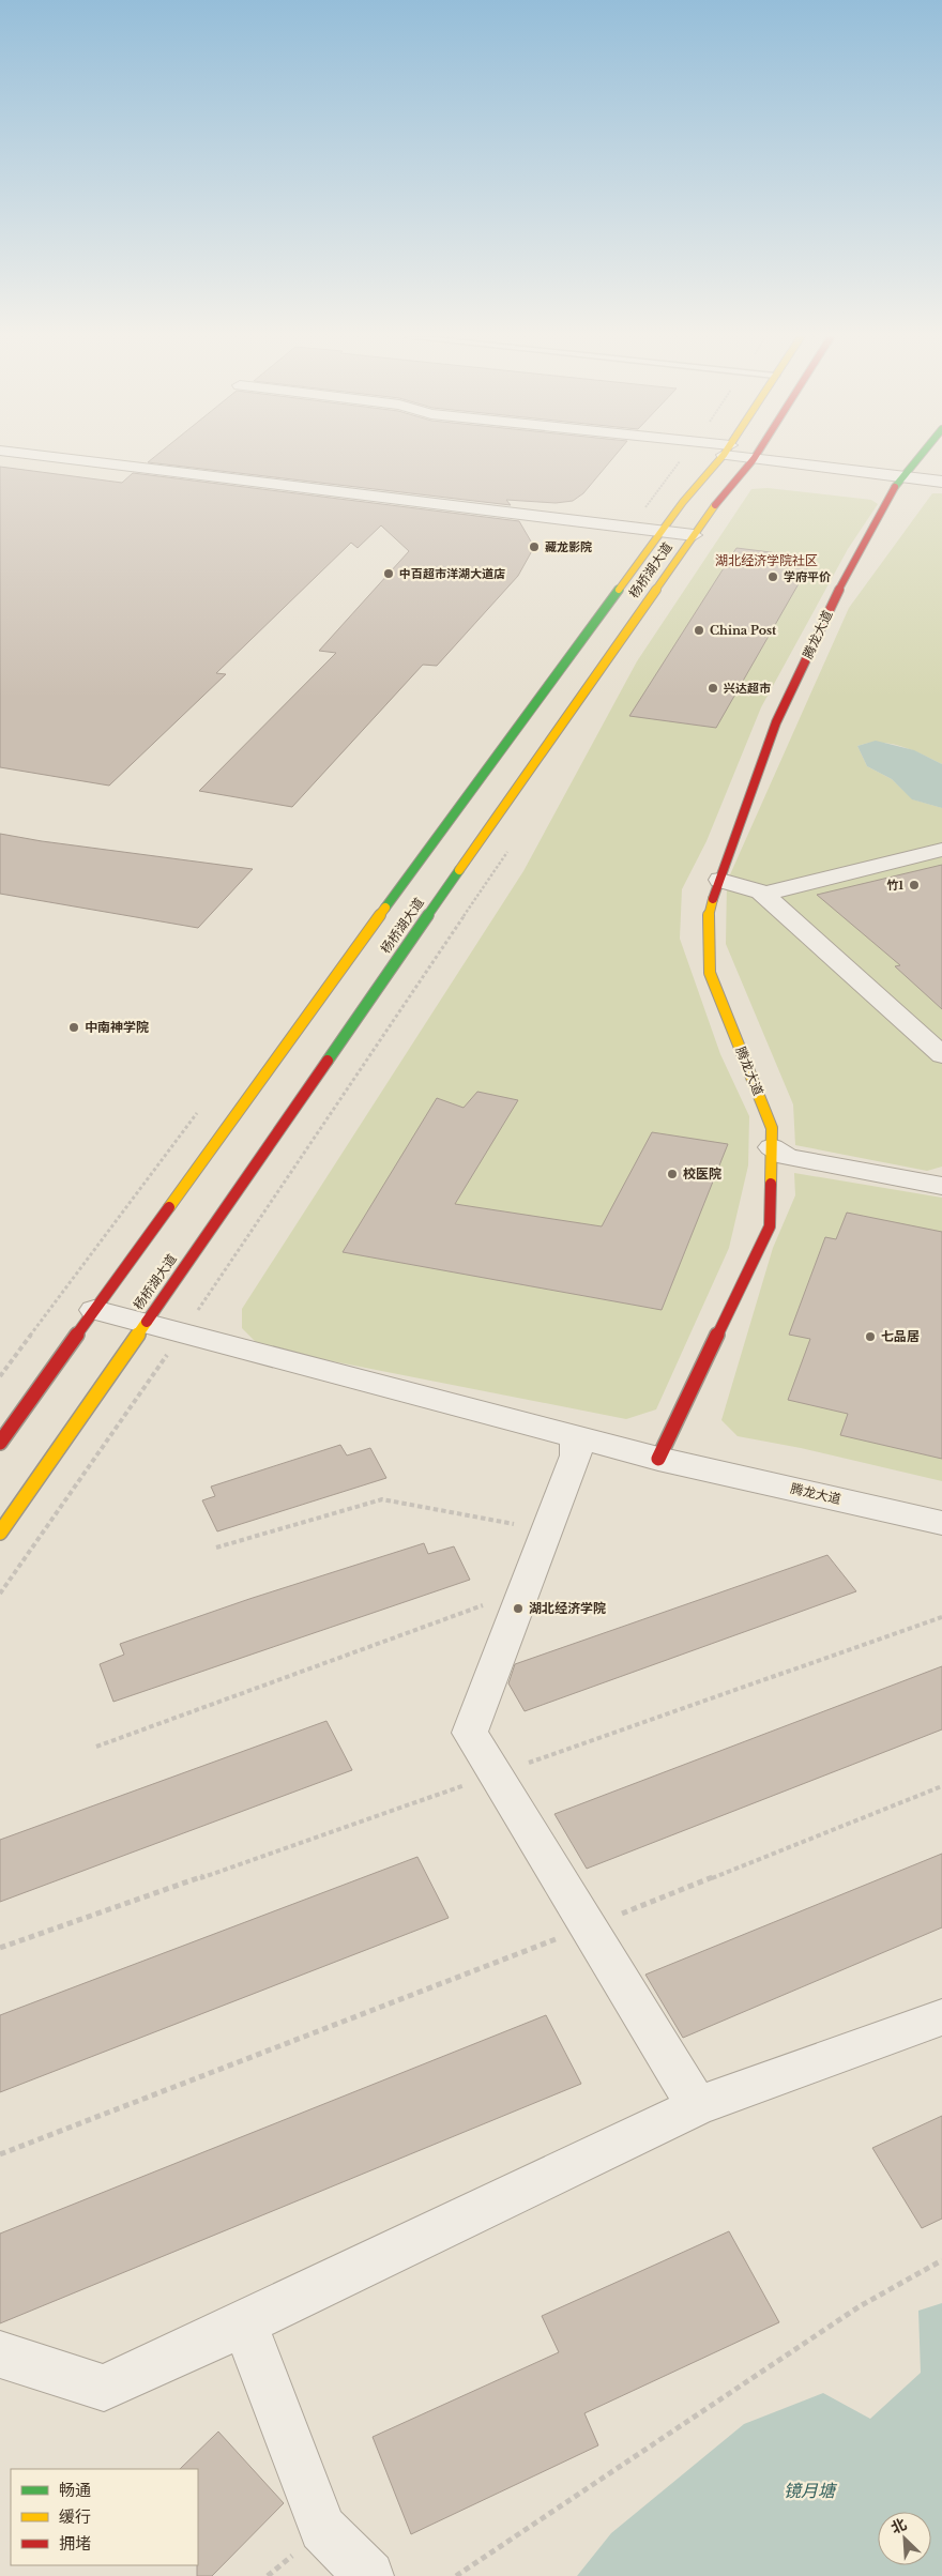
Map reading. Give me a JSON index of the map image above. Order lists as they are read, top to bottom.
{
  "streets": {
    "main road": ["杨桥湖大道", "腾龙大道"]
  },
  "districts": ["湖北经济学院社区"],
  "water": ["镜月塘"],
  "places": [
    "藏龙影院",
    "中百超市洋湖大道店",
    "学府平价",
    "China Post",
    "兴达超市",
    "竹1",
    "中南神学院",
    "校医院",
    "七品居",
    "湖北经济学院"
  ],
  "legend": ["畅通", "缓行", "拥堵"],
  "north": "top left"
}
